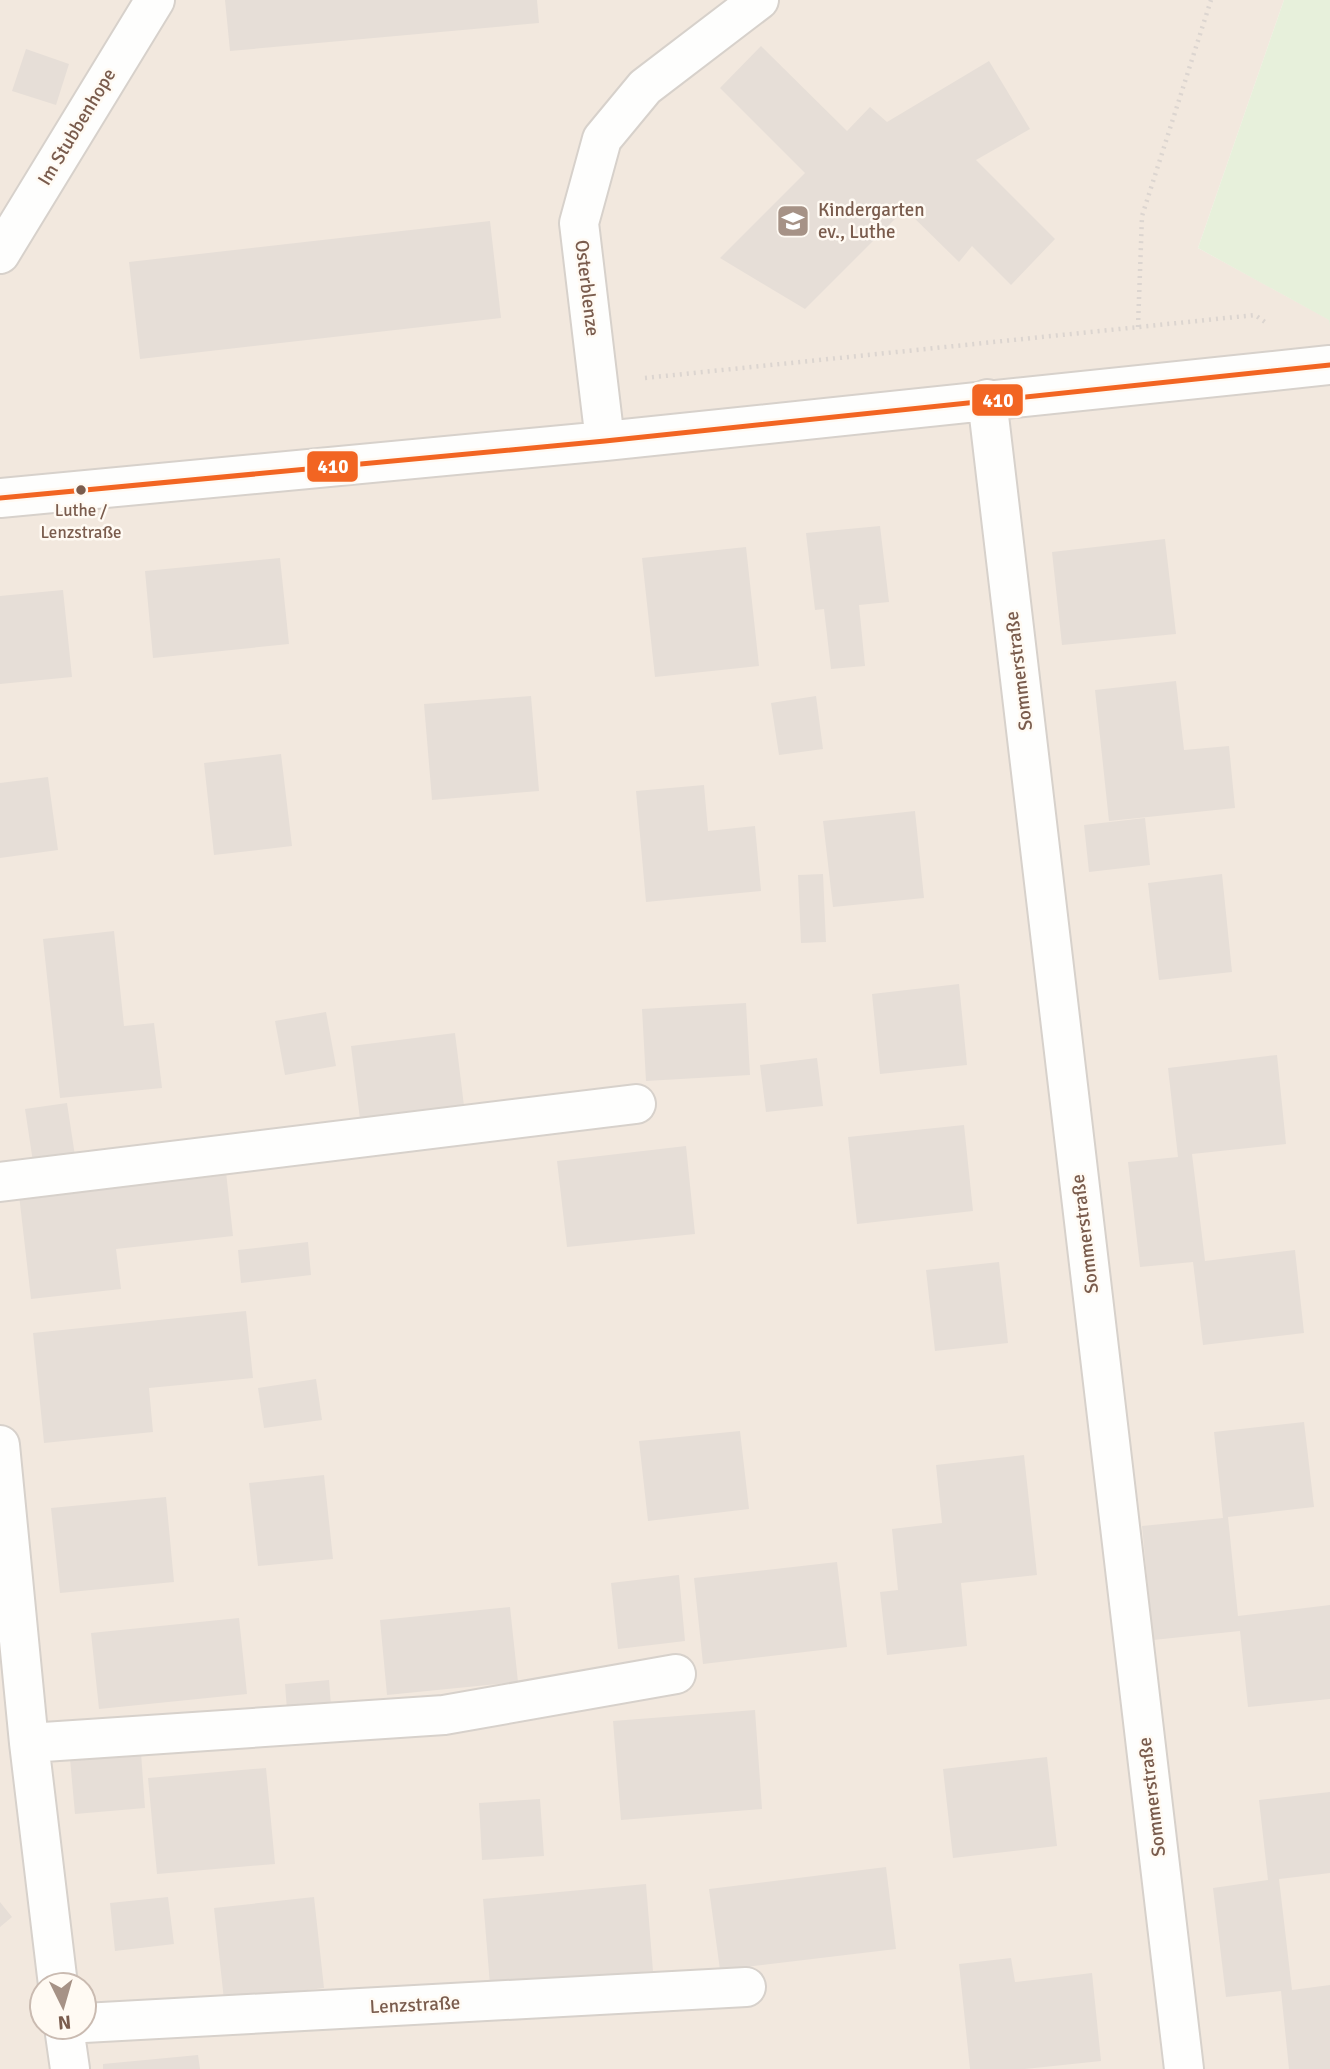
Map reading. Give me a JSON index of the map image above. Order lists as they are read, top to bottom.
{
  "streets": {
    "street": [
      "Im Stubbenhope",
      "Osterblenze",
      "Sommerstraße",
      "Lenzstraße"
    ]
  },
  "places": {
    "school or university": ["Kindergarten ev., Luthe"],
    "other": ["Luthe / Lenzstraße"]
  },
  "lines": ["transit line 410"],
  "north": "bottom"
}
